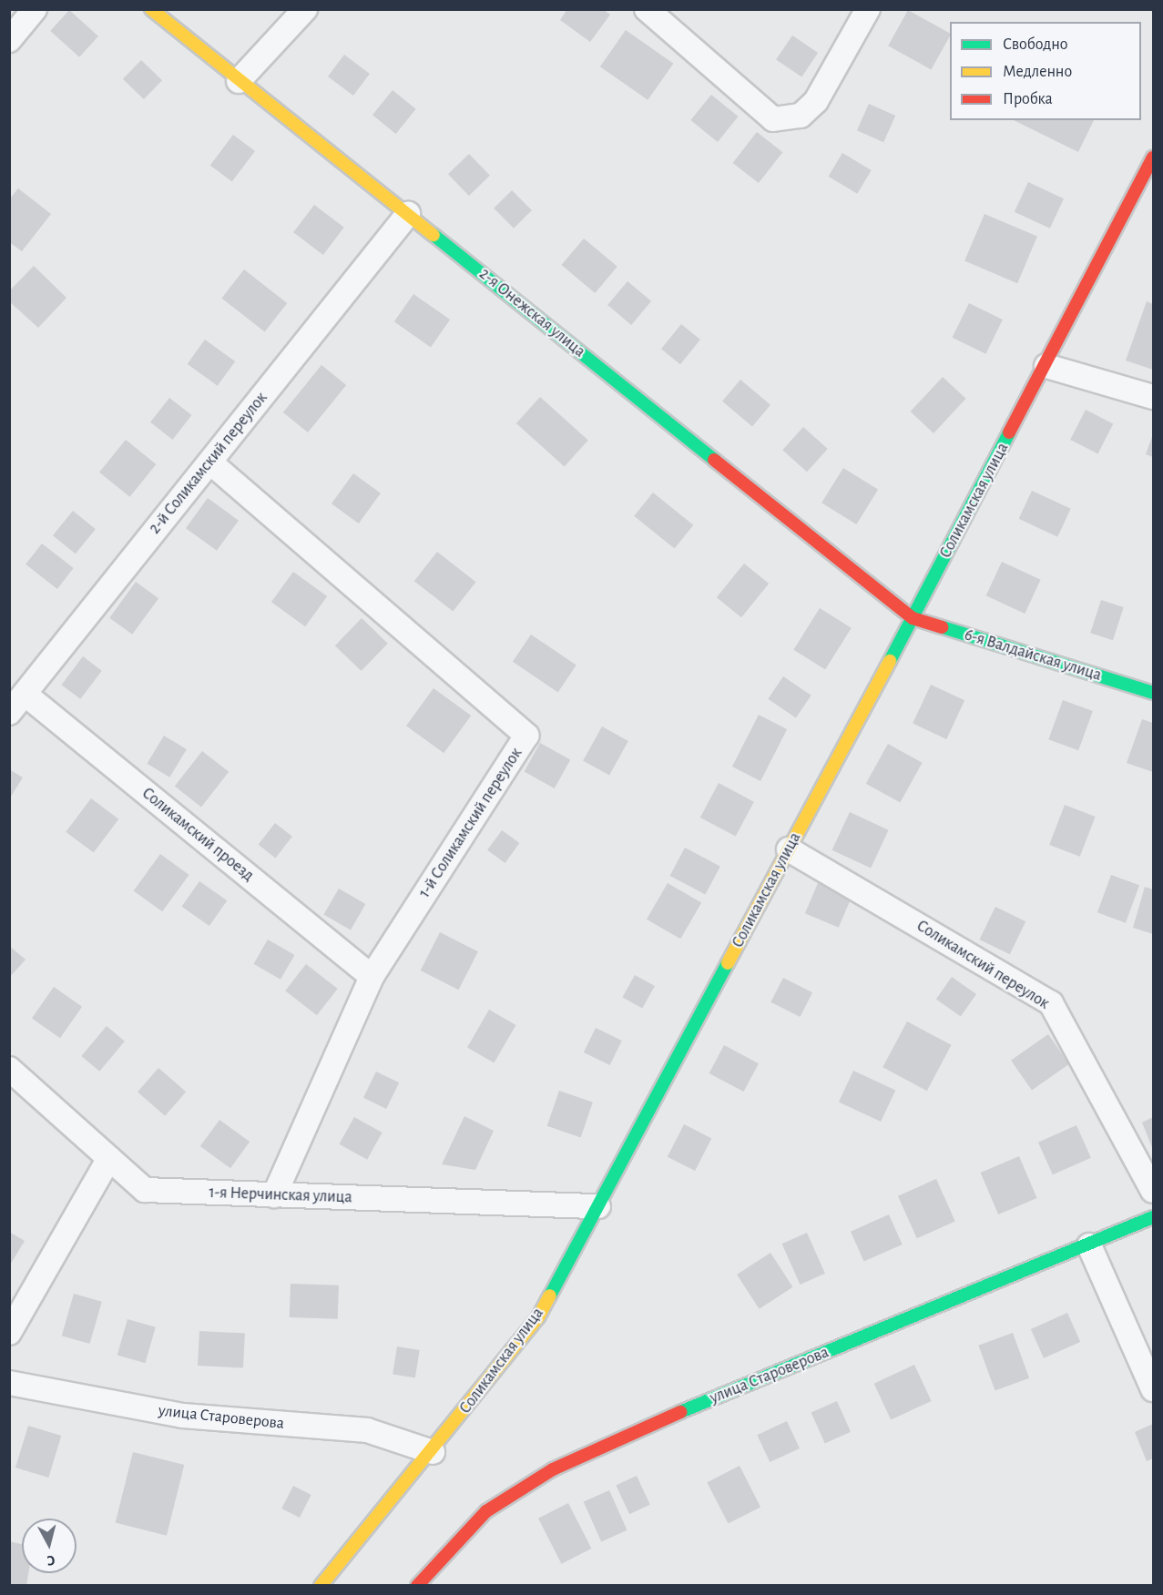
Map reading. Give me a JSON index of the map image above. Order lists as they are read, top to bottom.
{
  "streets": {
    "main road": [
      "2-я Онежская улица",
      "Соликамская улица",
      "6-я Валдайская улица",
      "улица Староверова"
    ],
    "street": [
      "2-й Соликамский переулок",
      "1-й Соликамский переулок",
      "Соликамский проезд",
      "Соликамский переулок",
      "1-я Нерчинская улица"
    ]
  },
  "crossings": [
    ["2-я Онежская улица", "2-й Соликамский переулок"],
    ["2-я Онежская улица", "Соликамская улица"],
    ["2-я Онежская улица", "6-я Валдайская улица"],
    ["2-й Соликамский переулок", "1-й Соликамский переулок"],
    ["2-й Соликамский переулок", "Соликамский проезд"],
    ["Соликамская улица", "6-я Валдайская улица"],
    ["Соликамская улица", "Соликамский переулок"],
    ["Соликамская улица", "1-я Нерчинская улица"],
    ["Соликамская улица", "улица Староверова"],
    ["1-й Соликамский переулок", "Соликамский проезд"],
    ["1-й Соликамский переулок", "1-я Нерчинская улица"]
  ],
  "legend": ["Свободно", "Медленно", "Пробка"],
  "north": "bottom"
}
